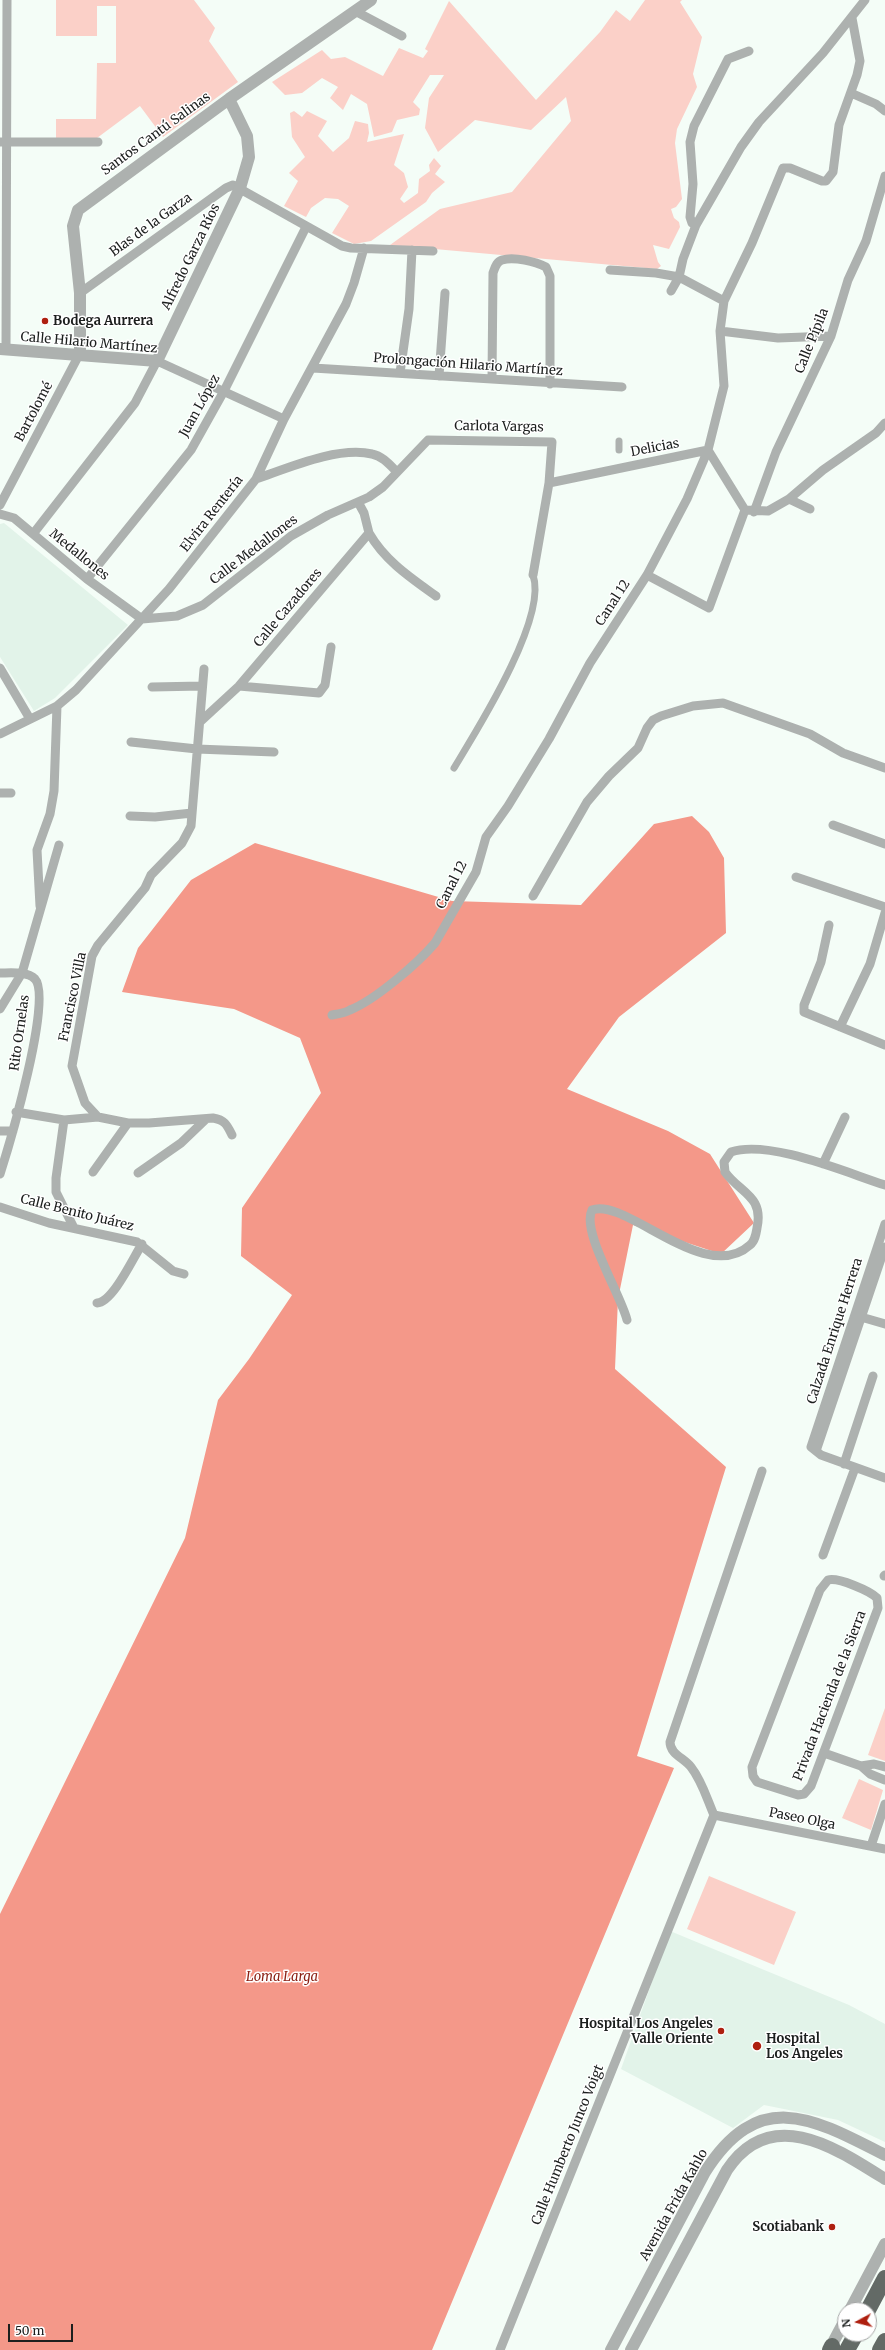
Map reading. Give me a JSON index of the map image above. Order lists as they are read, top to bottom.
{
  "streets": {
    "street": [
      "Santos Cantú Salinas",
      "Blas de la Garza",
      "Alfredo Garza Ríos",
      "Calle Pípila",
      "Calle Hilario Martínez",
      "Prolongación Hilario Martínez",
      "Juan López",
      "Bartolomé",
      "Carlota Vargas",
      "Delicias",
      "Elvira Rentería",
      "Calle Medallones",
      "Medallones",
      "Canal 12",
      "Calle Cazadores",
      "Francisco Villa",
      "Rito Ornelas",
      "Calle Benito Juárez",
      "Calzada Enrique Herrera",
      "Privada Hacienda de la Sierra",
      "Paseo Olga",
      "Calle Humberto Junco Voigt",
      "Avenida Frida Kahlo"
    ]
  },
  "crossings": [
    ["Santos Cantú Salinas", "Blas de la Garza"],
    ["Santos Cantú Salinas", "Alfredo Garza Ríos"],
    ["Santos Cantú Salinas", "Calle Hilario Martínez"],
    ["Santos Cantú Salinas", "Bartolomé"],
    ["Blas de la Garza", "Alfredo Garza Ríos"],
    ["Alfredo Garza Ríos", "Calle Hilario Martínez"],
    ["Alfredo Garza Ríos", "Medallones"],
    ["Calle Pípila", "Canal 12"],
    ["Calle Hilario Martínez", "Juan López"],
    ["Calle Hilario Martínez", "Bartolomé"],
    ["Calle Hilario Martínez", "Elvira Rentería"],
    ["Prolongación Hilario Martínez", "Elvira Rentería"],
    ["Juan López", "Medallones"],
    ["Carlota Vargas", "Delicias"],
    ["Carlota Vargas", "Calle Medallones"],
    ["Delicias", "Canal 12"],
    ["Elvira Rentería", "Calle Medallones"],
    ["Elvira Rentería", "Medallones"],
    ["Calle Medallones", "Medallones"],
    ["Paseo Olga", "Calle Humberto Junco Voigt"]
  ],
  "parks": ["Loma Larga"],
  "places": [
    "Bodega Aurrera",
    "Hospital Los Angeles Valle Oriente",
    "Hospital Los Angeles",
    "Scotiabank"
  ],
  "scale_bar": "50 m",
  "north": "left"
}
